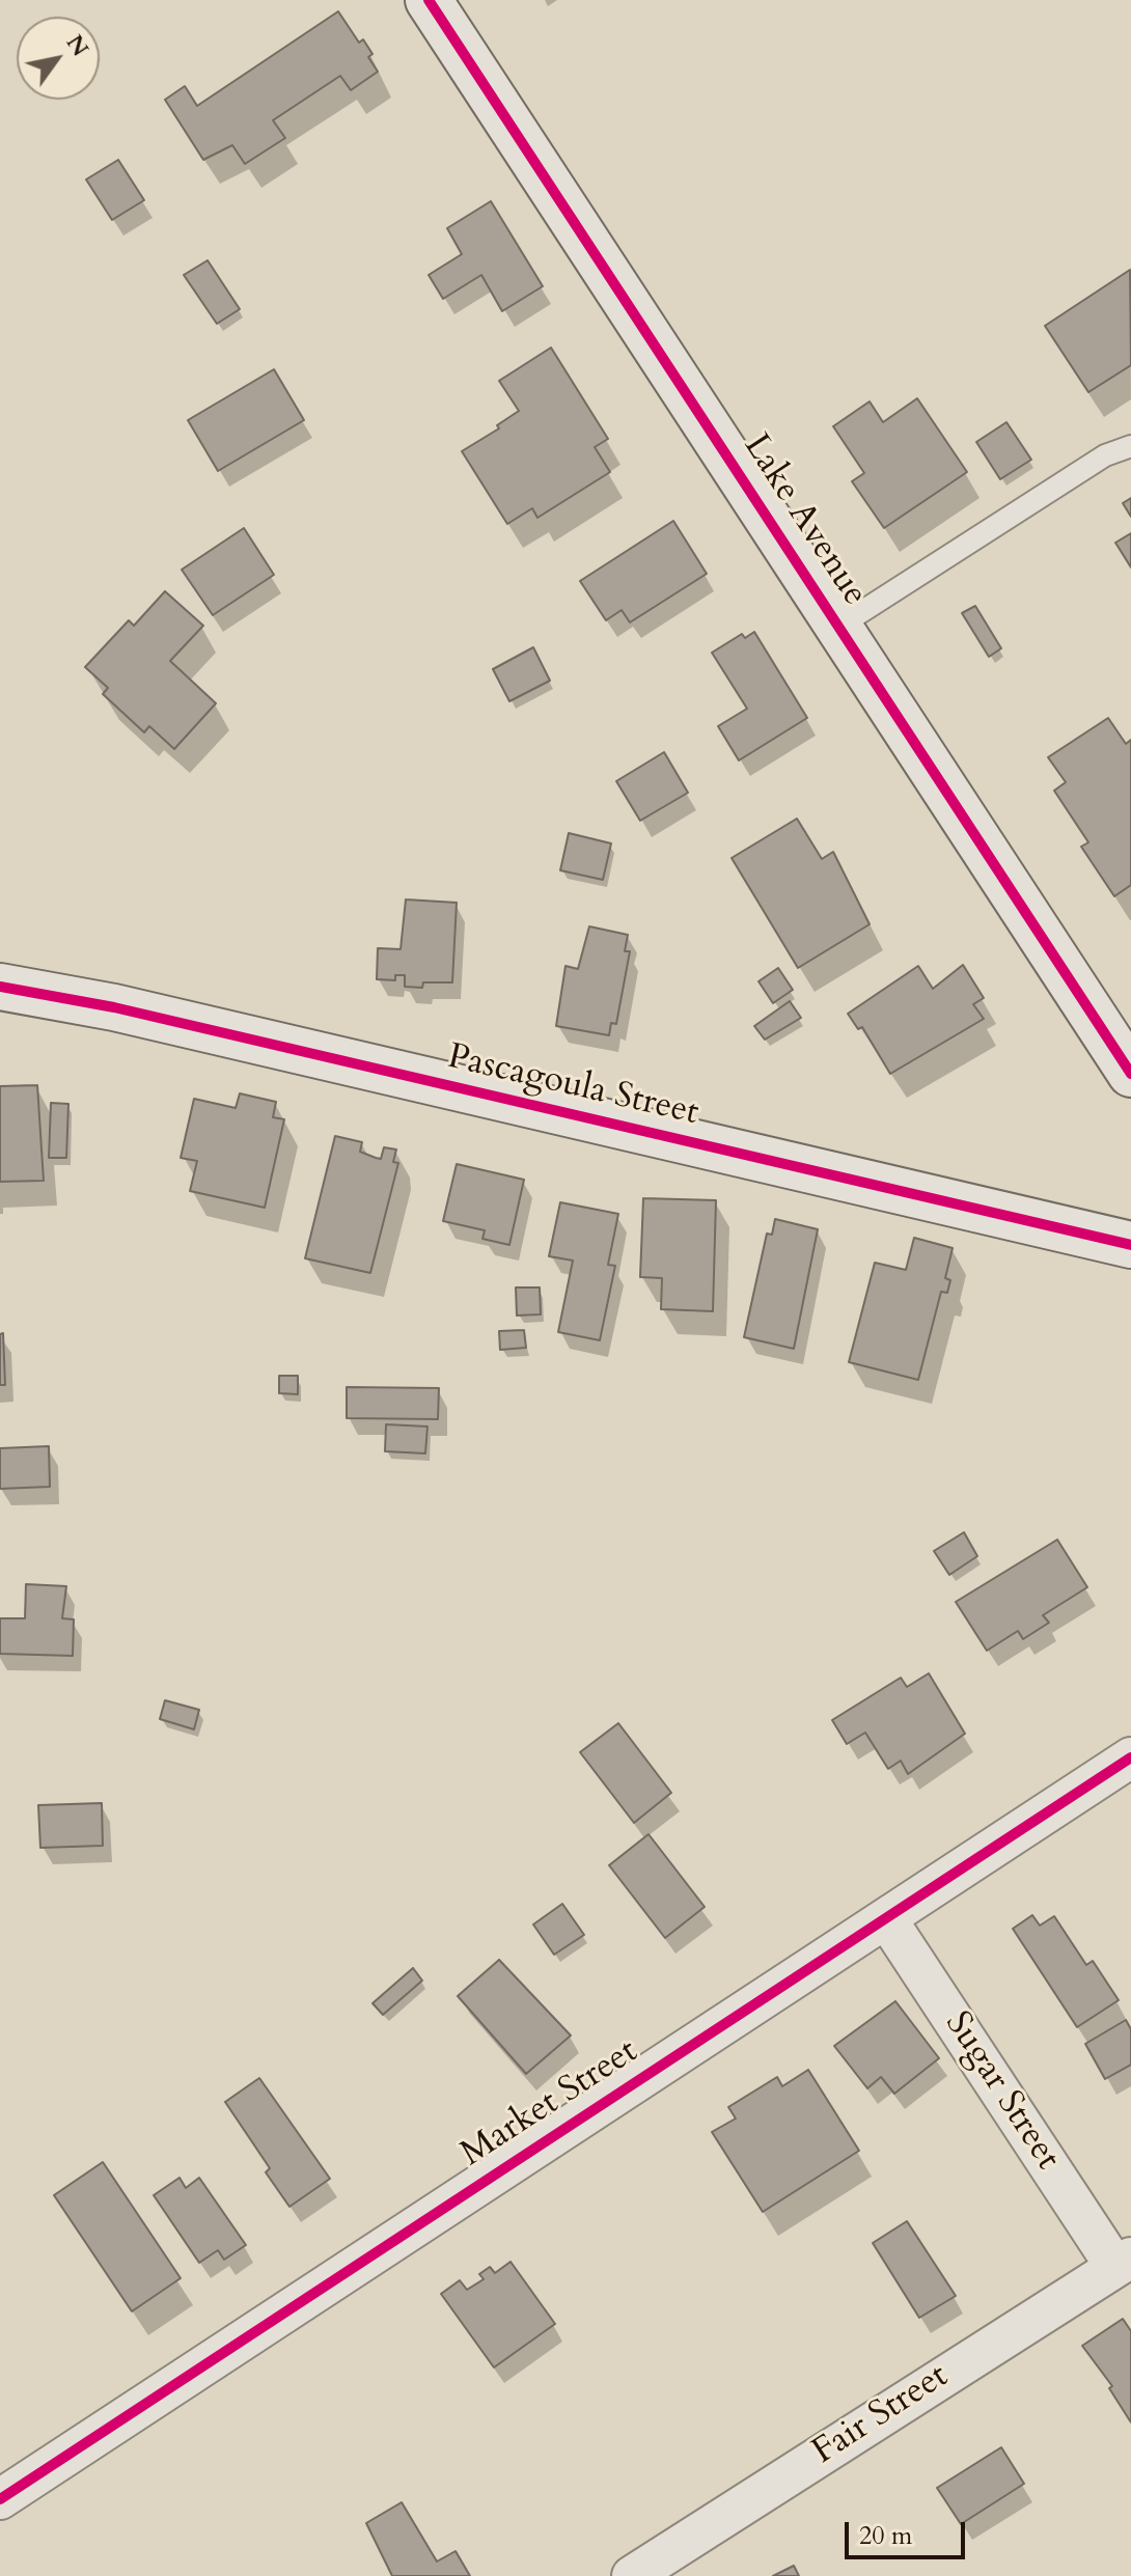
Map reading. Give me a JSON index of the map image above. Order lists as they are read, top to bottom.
{
  "streets": {
    "street": [
      "Lake Avenue",
      "Pascagoula Street",
      "Sugar Street",
      "Market Street",
      "Fair Street"
    ]
  },
  "crossings": [
    ["Sugar Street", "Market Street"],
    ["Sugar Street", "Fair Street"]
  ],
  "scale_bar": "20 m",
  "north": "top right"
}
